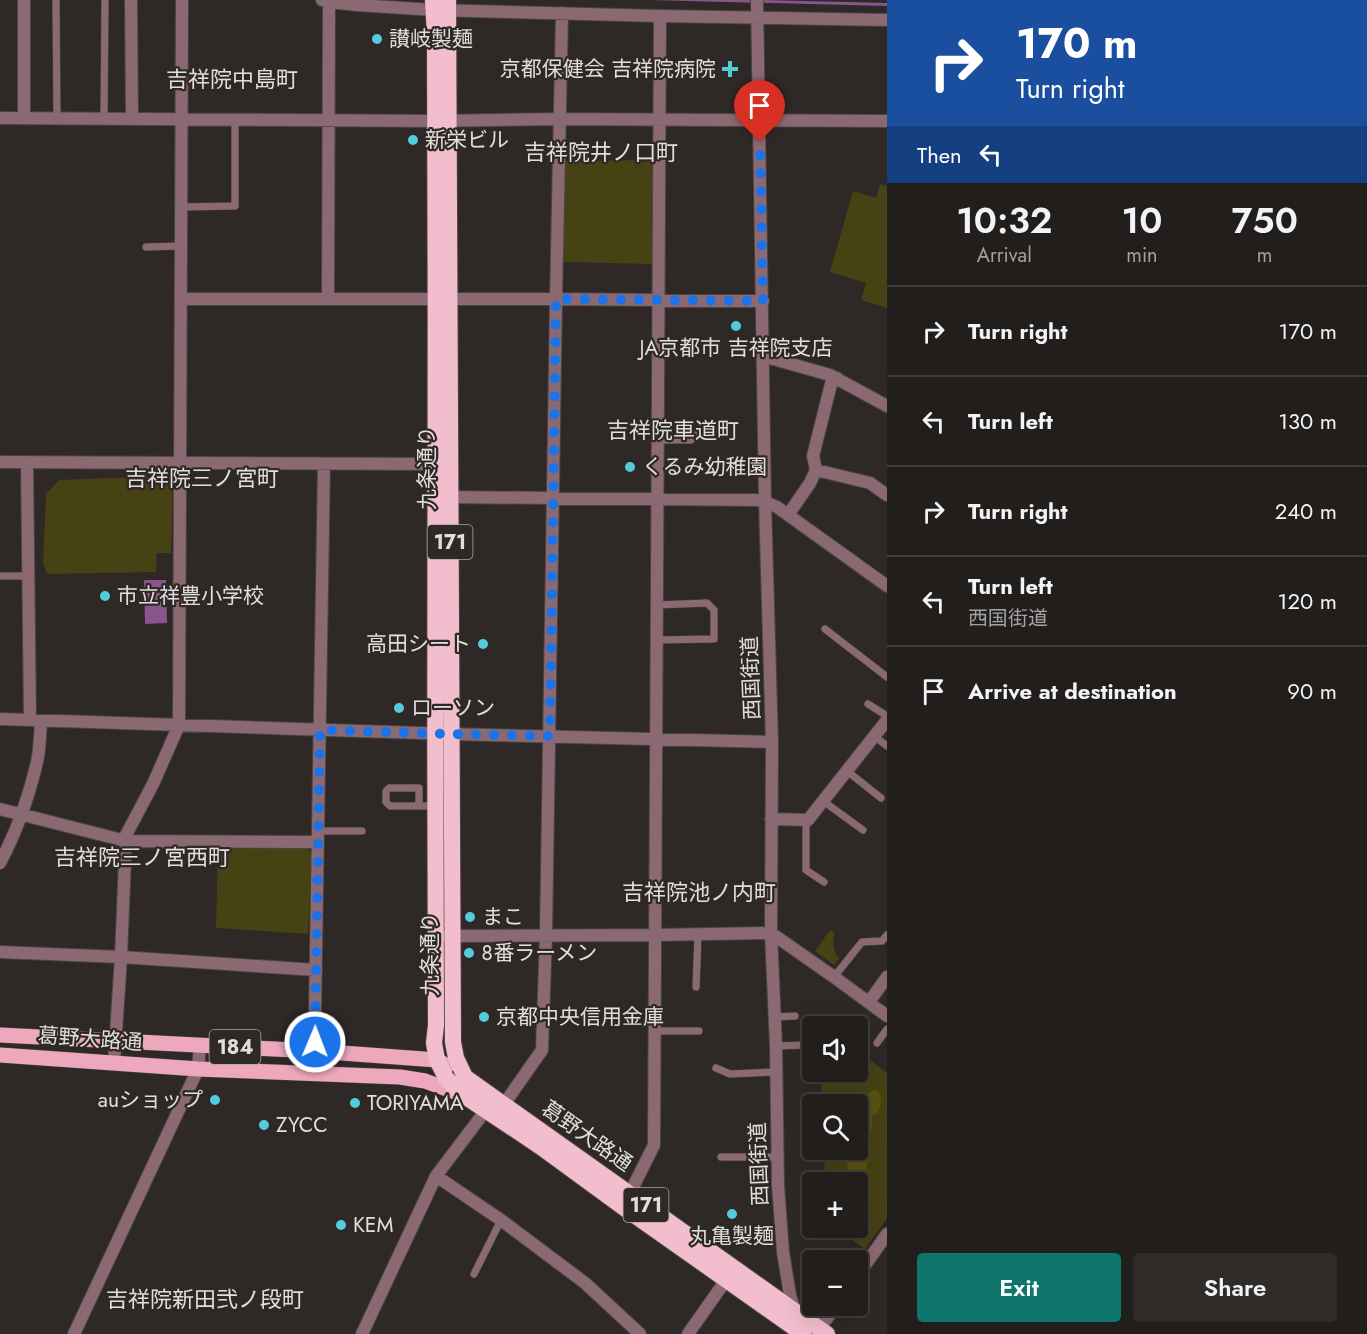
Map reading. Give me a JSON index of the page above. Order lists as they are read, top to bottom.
{
  "streets": {
    "highway": ["九条通り", "171", "葛野大路通"],
    "main road": ["184"],
    "street": ["西国街道"]
  },
  "crossings": [
    ["九条通り", "葛野大路通"],
    ["西国街道", "葛野大路通"]
  ],
  "districts": [
    "吉祥院中島町",
    "吉祥院井ノ口町",
    "吉祥院車道町",
    "吉祥院三ノ宮町",
    "吉祥院三ノ宮西町",
    "吉祥院池ノ内町",
    "吉祥院新田弐ノ段町"
  ],
  "places": {
    "other": [
      "讃岐製麺",
      "新栄ビル",
      "JA京都市 吉祥院支店",
      "くるみ幼稚園",
      "市立祥豊小学校",
      "高田シート",
      "ローソン",
      "まこ",
      "８番ラーメン",
      "京都中央信用金庫",
      "auショップ",
      "TORIYAMA",
      "ZYCC",
      "丸亀製麺",
      "KEM"
    ],
    "health": ["京都保健会 吉祥院病院"]
  },
  "page": {
    "turn": ["170 m", "Turn right"],
    "then": "Then",
    "eta": [
      "10:32",
      "Arrival",
      "10",
      "min",
      "750",
      "m"
    ],
    "list": [
      {
        "name": "Turn right",
        "value": "170 m"
      },
      {
        "name": "Turn left",
        "value": "130 m"
      },
      {
        "name": "Turn right",
        "value": "240 m"
      },
      {
        "name": "Turn left",
        "note": "西国街道",
        "value": "120 m"
      },
      {
        "name": "Arrive at destination",
        "value": "90 m"
      }
    ],
    "map_buttons": ["+", "−"],
    "buttons": ["Exit", "Share"]
  }
}
